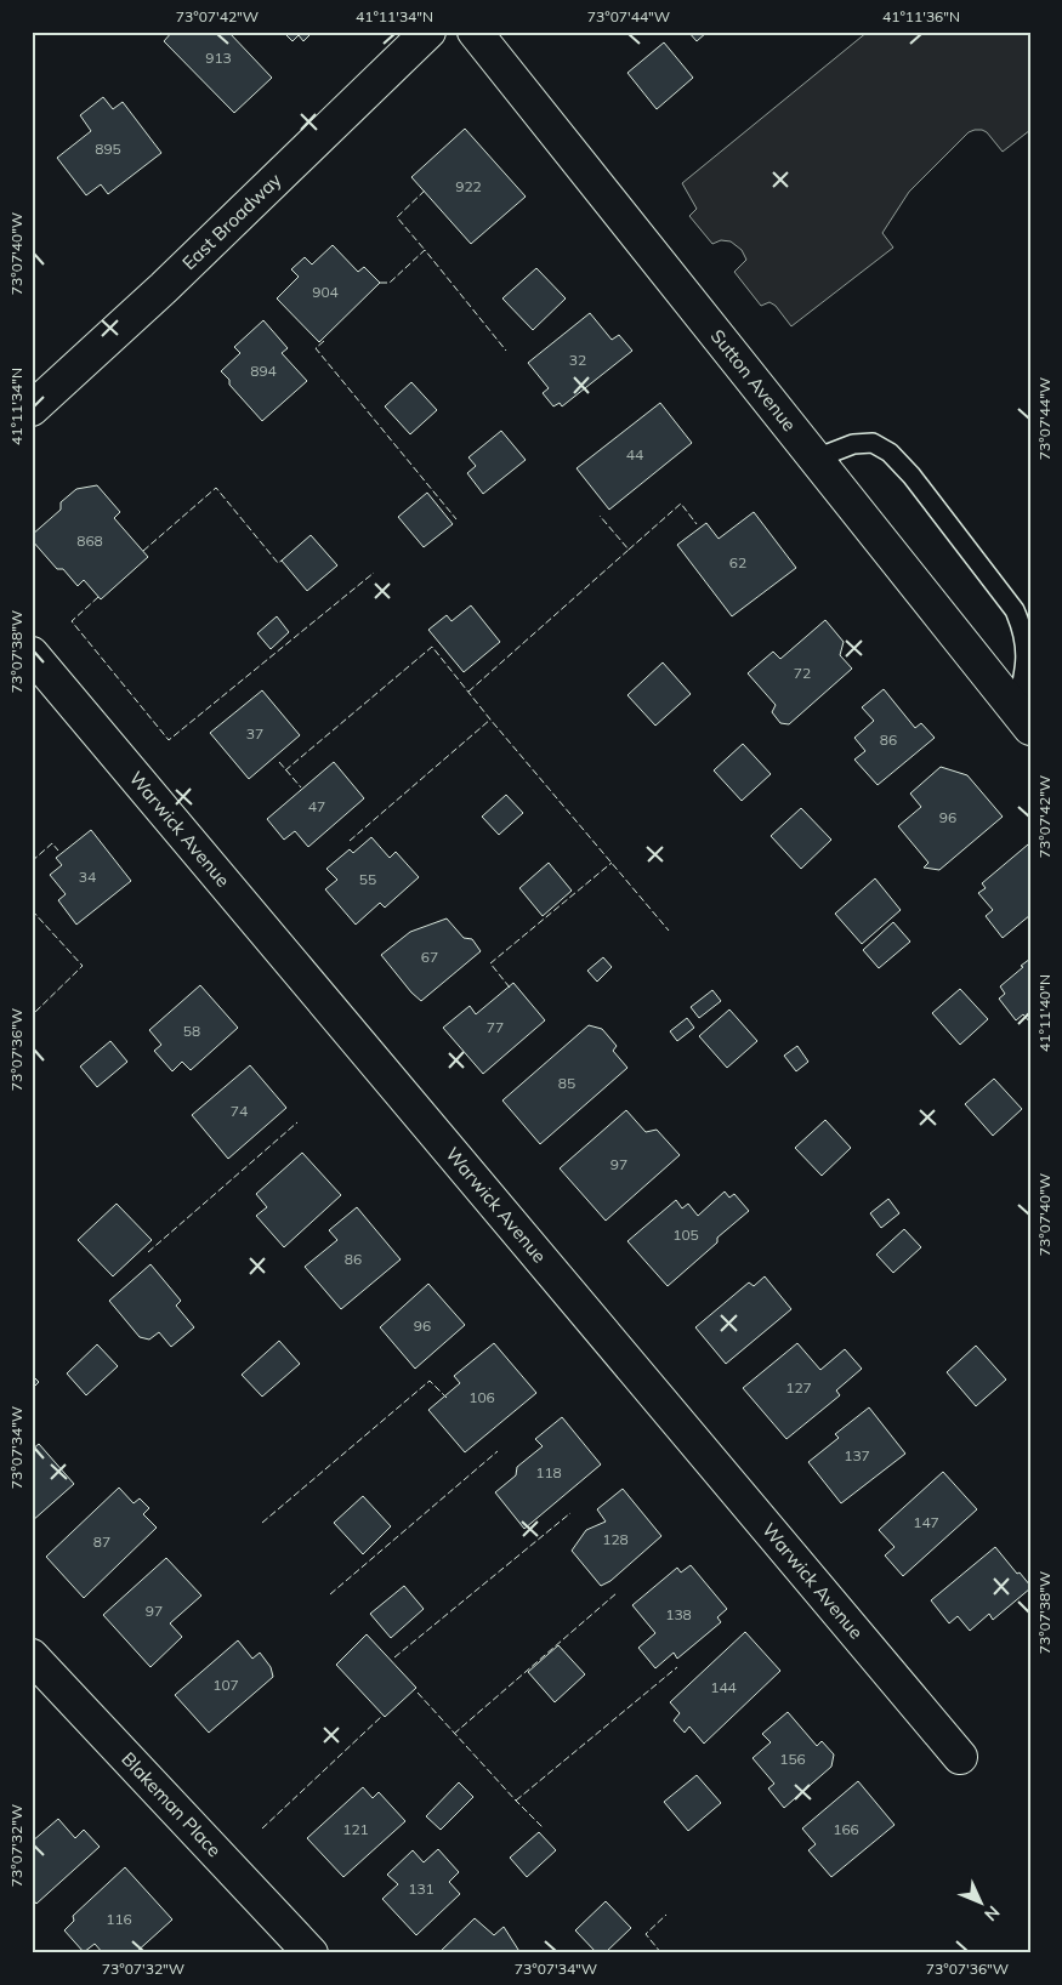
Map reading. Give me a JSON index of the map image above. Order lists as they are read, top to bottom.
{
  "streets": {
    "street": [
      "East Broadway",
      "Sutton Avenue",
      "Warwick Avenue",
      "Blakeman Place"
    ]
  },
  "house_numbers": [
    "913",
    "895",
    "922",
    "904",
    "32",
    "894",
    "44",
    "868",
    "62",
    "72",
    "37",
    "86",
    "47",
    "96",
    "34",
    "55",
    "67",
    "77",
    "58",
    "85",
    "74",
    "97",
    "105",
    "86",
    "96",
    "127",
    "106",
    "137",
    "118",
    "147",
    "128",
    "87",
    "97",
    "138",
    "107",
    "144",
    "156",
    "121",
    "166",
    "131",
    "116"
  ],
  "north": "bottom right",
  "coordinates": [
    "73°07'42\"W",
    "41°11'34\"N",
    "73°07'44\"W",
    "41°11'36\"N",
    "73°07'40\"W",
    "73°07'38\"W",
    "41°11'40\"N",
    "73°07'36\"W",
    "73°07'34\"W",
    "73°07'32\"W"
  ]
}
